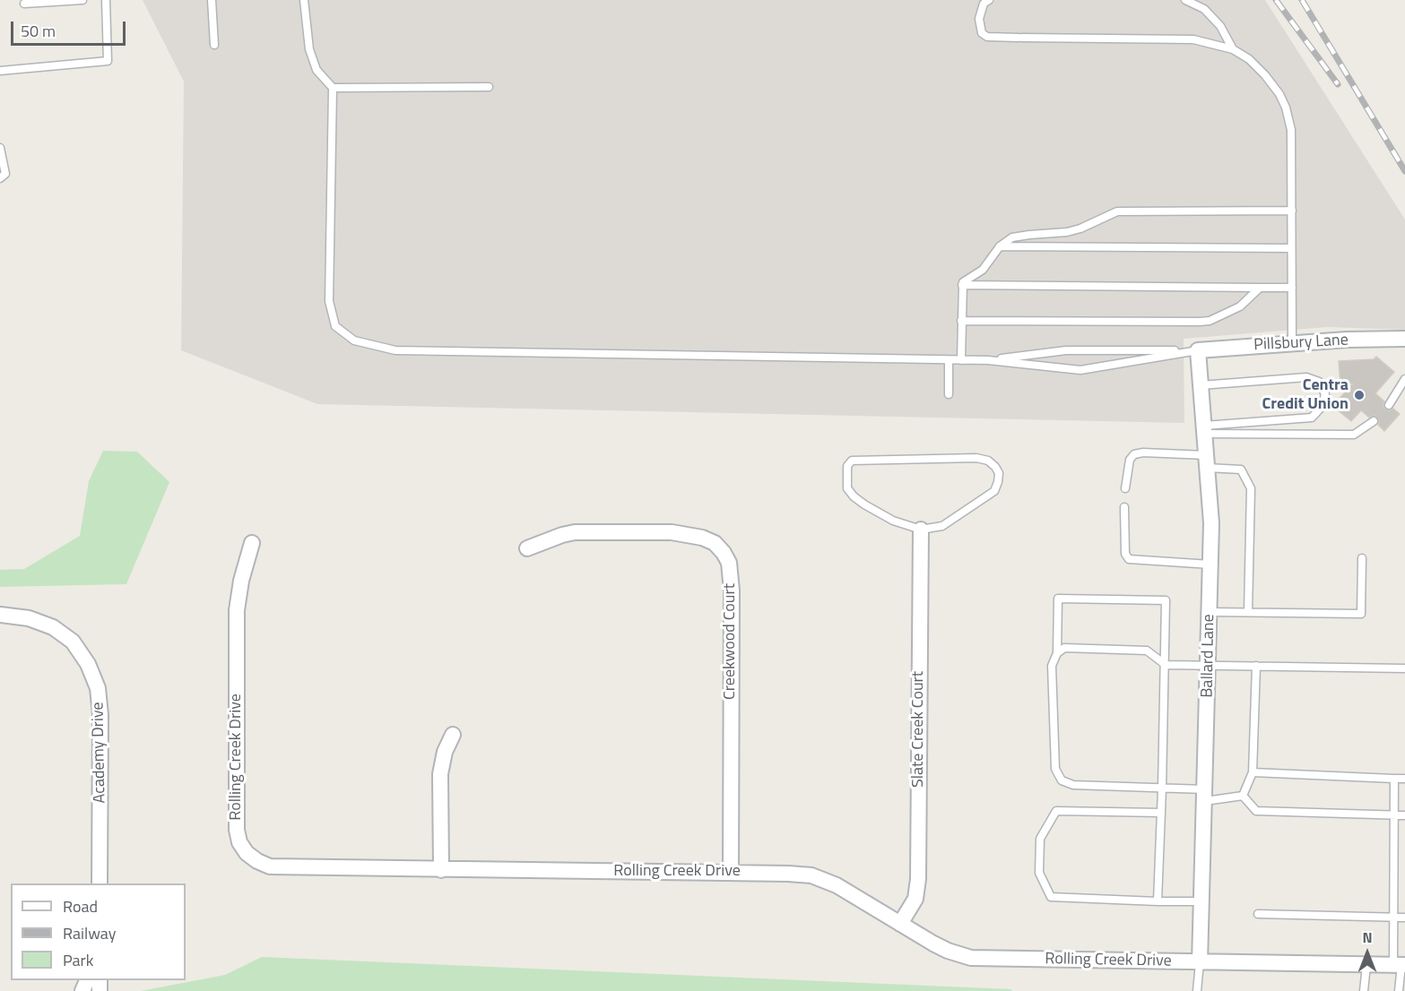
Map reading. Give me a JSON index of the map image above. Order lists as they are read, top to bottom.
{
  "streets": {
    "street": [
      "Pillsbury Lane",
      "Creekwood Court",
      "Ballard Lane",
      "Slate Creek Court",
      "Academy Drive",
      "Rolling Creek Drive"
    ]
  },
  "crossings": [
    ["Pillsbury Lane", "Ballard Lane"],
    ["Creekwood Court", "Rolling Creek Drive"],
    ["Ballard Lane", "Rolling Creek Drive"],
    ["Slate Creek Court", "Rolling Creek Drive"]
  ],
  "places": ["Centra Credit Union"],
  "legend": ["Road", "Railway", "Park"],
  "scale_bar": "50 m",
  "north": "top"
}
